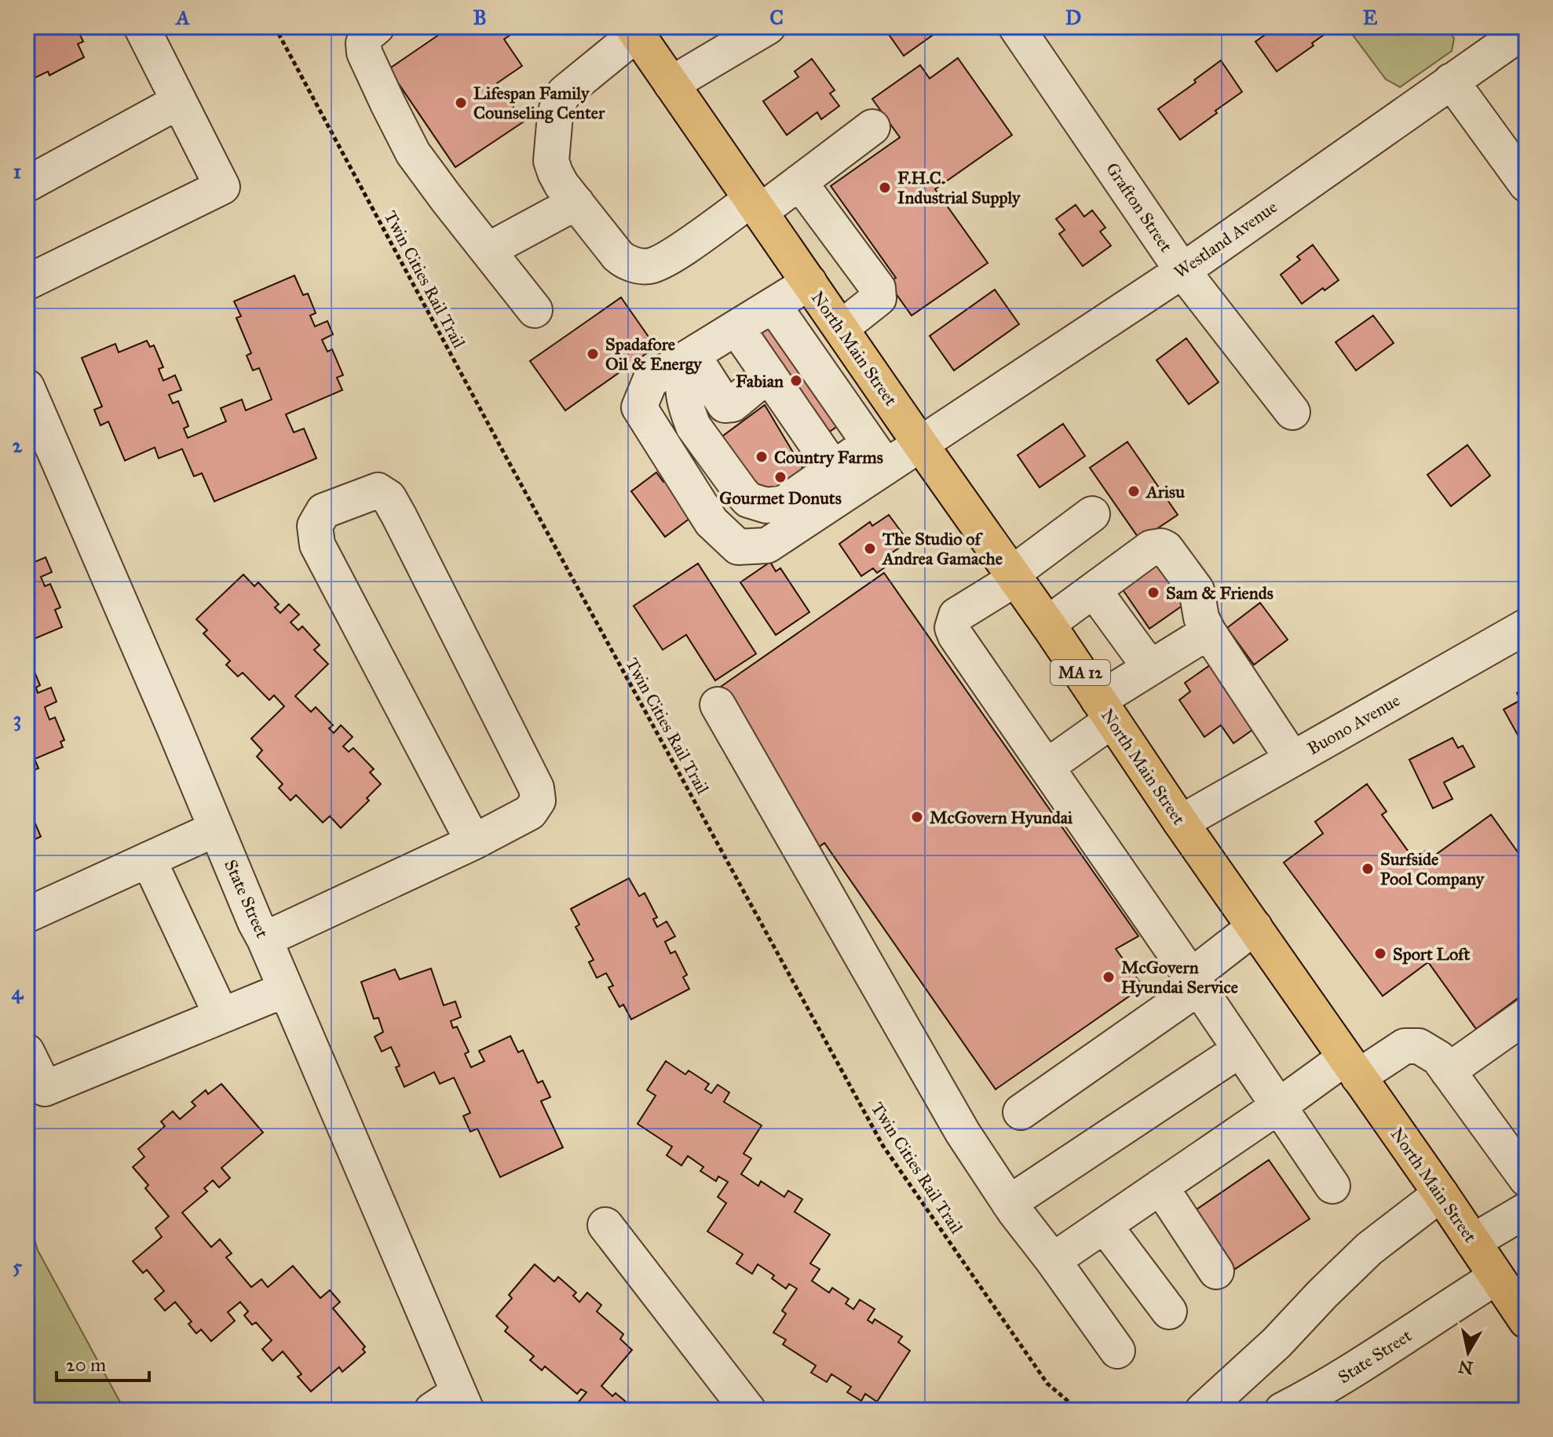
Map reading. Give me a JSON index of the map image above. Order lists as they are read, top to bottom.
{
  "streets": {
    "highway": ["North Main Street", "MA 12"],
    "street": [
      "Grafton Street",
      "Westland Avenue",
      "Buono Avenue",
      "State Street"
    ],
    "path": ["Twin Cities Rail Trail"]
  },
  "crossings": [
    ["Grafton Street", "Westland Avenue"],
    ["Westland Avenue", "North Main Street"],
    ["North Main Street", "Buono Avenue"],
    ["North Main Street", "State Street"]
  ],
  "places": [
    "Lifespan Family Counseling Center",
    "F.H.C. Industrial Supply",
    "Spadafore Oil & Energy",
    "Fabian",
    "Country Farms",
    "Gourmet Donuts",
    "Arisu",
    "The Studio of Andrea Gamache",
    "Sam & Friends",
    "McGovern Hyundai",
    "Surfside Pool Company",
    "Sport Loft",
    "McGovern Hyundai Service"
  ],
  "scale_bar": "20 m",
  "north": "bottom",
  "grid": {
    "columns": [
      "A",
      "B",
      "C",
      "D",
      "E"
    ],
    "rows": [
      "1",
      "2",
      "3",
      "4",
      "5"
    ]
  }
}
